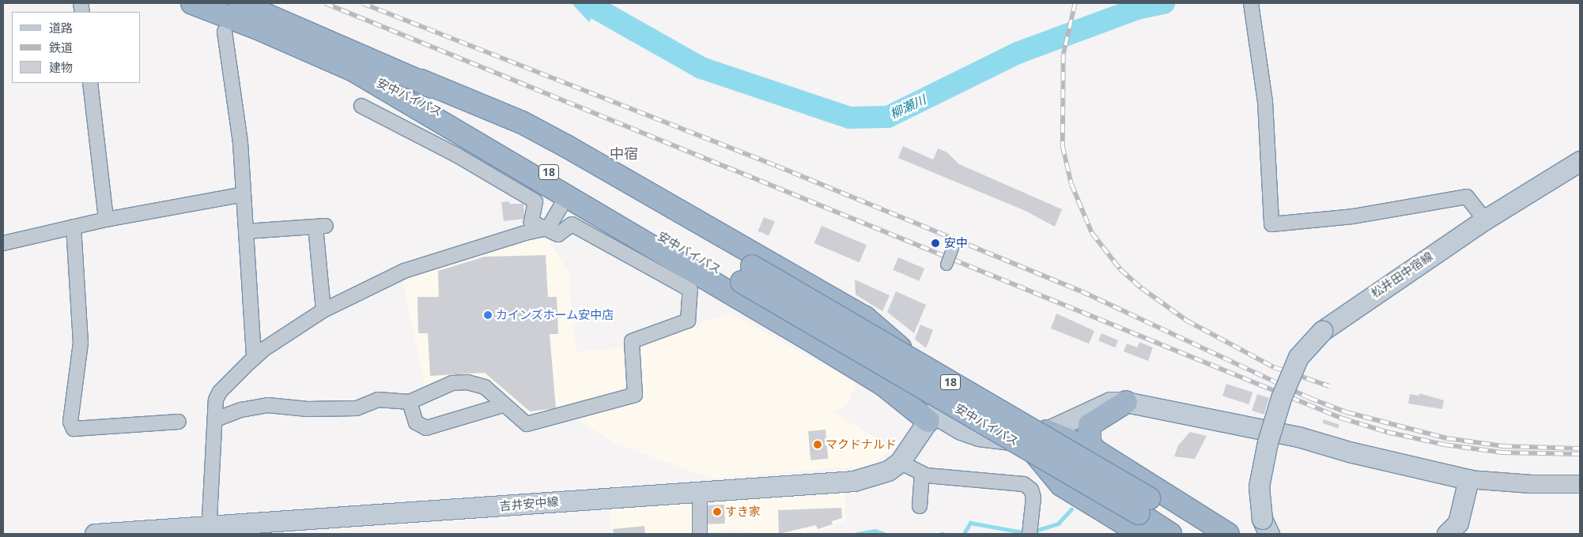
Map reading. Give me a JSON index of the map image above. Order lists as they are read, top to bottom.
{
  "streets": {
    "highway": ["安中バイパス", "18"],
    "main road": ["松井田中宿線", "吉井安中線"]
  },
  "districts": ["中宿"],
  "water": ["柳瀬川"],
  "places": [
    "安中",
    "カインズホーム安中店",
    "マクドナルド",
    "すき家"
  ],
  "legend": ["道路", "鉄道", "建物"]
}
